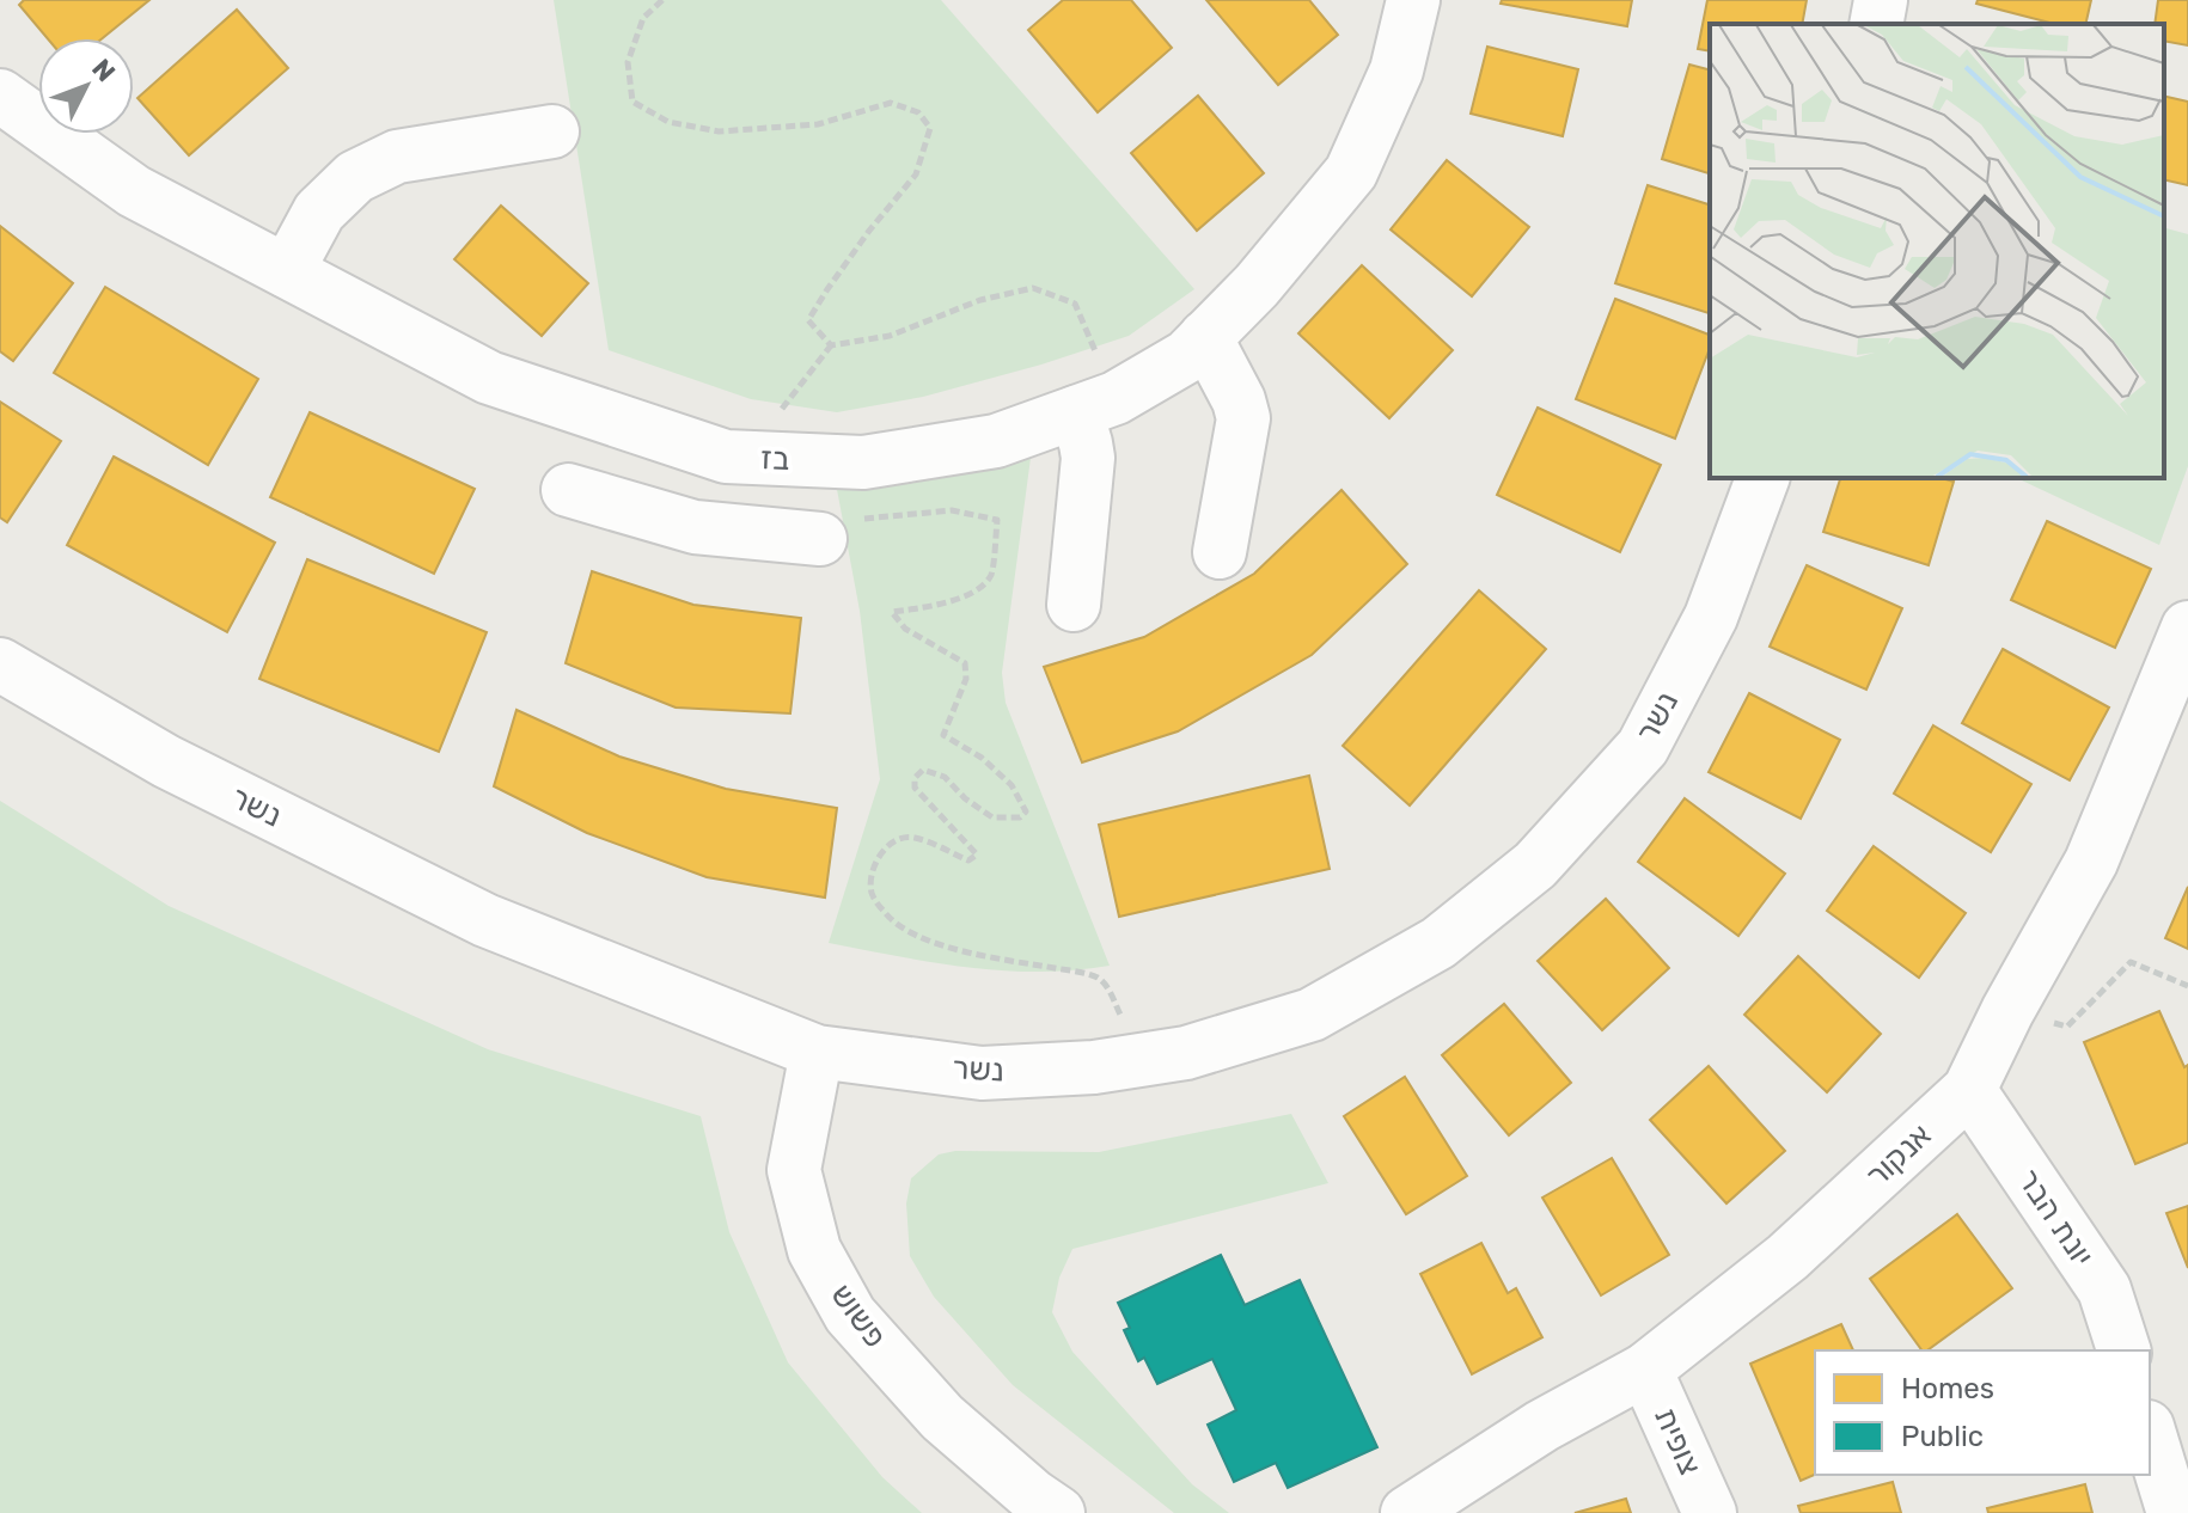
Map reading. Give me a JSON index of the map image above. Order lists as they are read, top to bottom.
{
  "streets": {
    "street": [
      "בז",
      "נשר",
      "אנקור",
      "יונת הבר",
      "פשוש",
      "צופית"
    ]
  },
  "crossings": [
    ["נשר", "פשוש"],
    ["אנקור", "יונת הבר"],
    ["אנקור", "צופית"]
  ],
  "legend": ["Homes", "Public"],
  "north": "top right"
}
